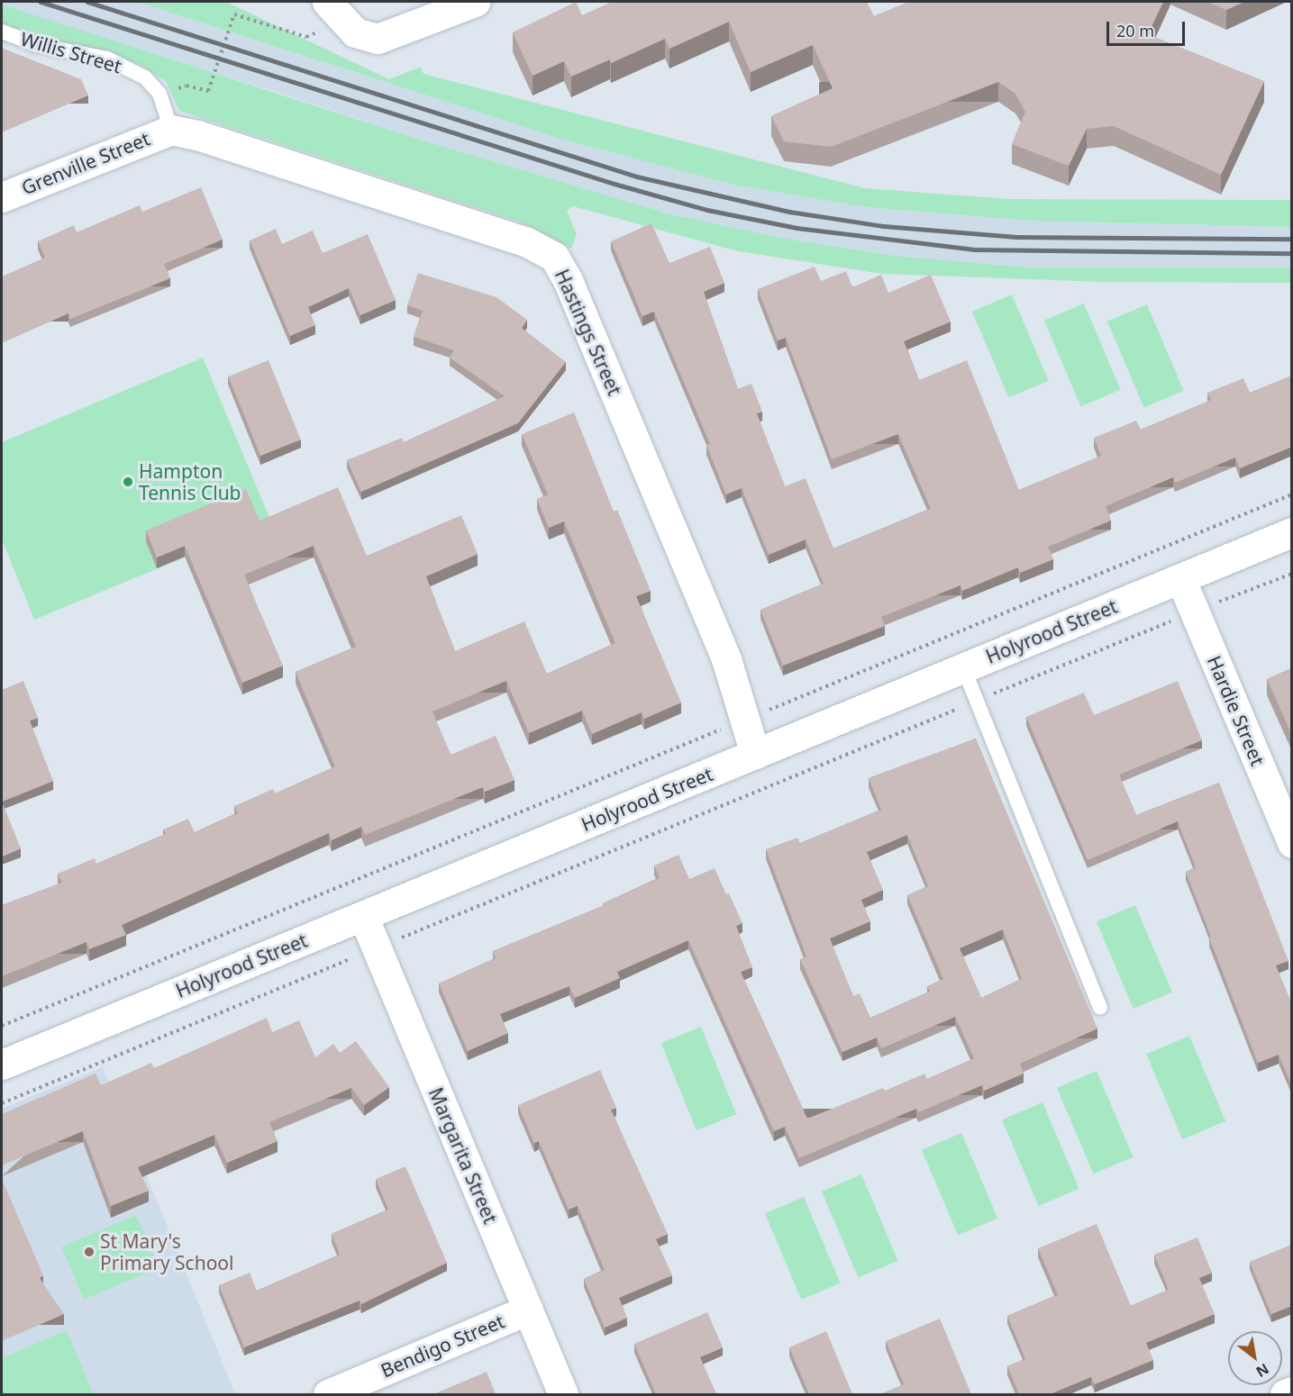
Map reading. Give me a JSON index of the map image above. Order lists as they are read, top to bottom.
{
  "streets": {
    "street": [
      "Grenville Street",
      "Hastings Street",
      "Holyrood Street",
      "Hardie Street",
      "Margarita Street",
      "Bendigo Street"
    ],
    "lane": ["Willis Street"]
  },
  "crossings": [
    ["Willis Street", "Grenville Street"],
    ["Willis Street", "Hastings Street"],
    ["Grenville Street", "Hastings Street"],
    ["Hastings Street", "Holyrood Street"],
    ["Holyrood Street", "Hardie Street"],
    ["Holyrood Street", "Margarita Street"],
    ["Margarita Street", "Bendigo Street"]
  ],
  "places": ["Hampton Tennis Club", "St Mary's Primary School"],
  "scale_bar": "20 m",
  "north": "bottom right"
}
